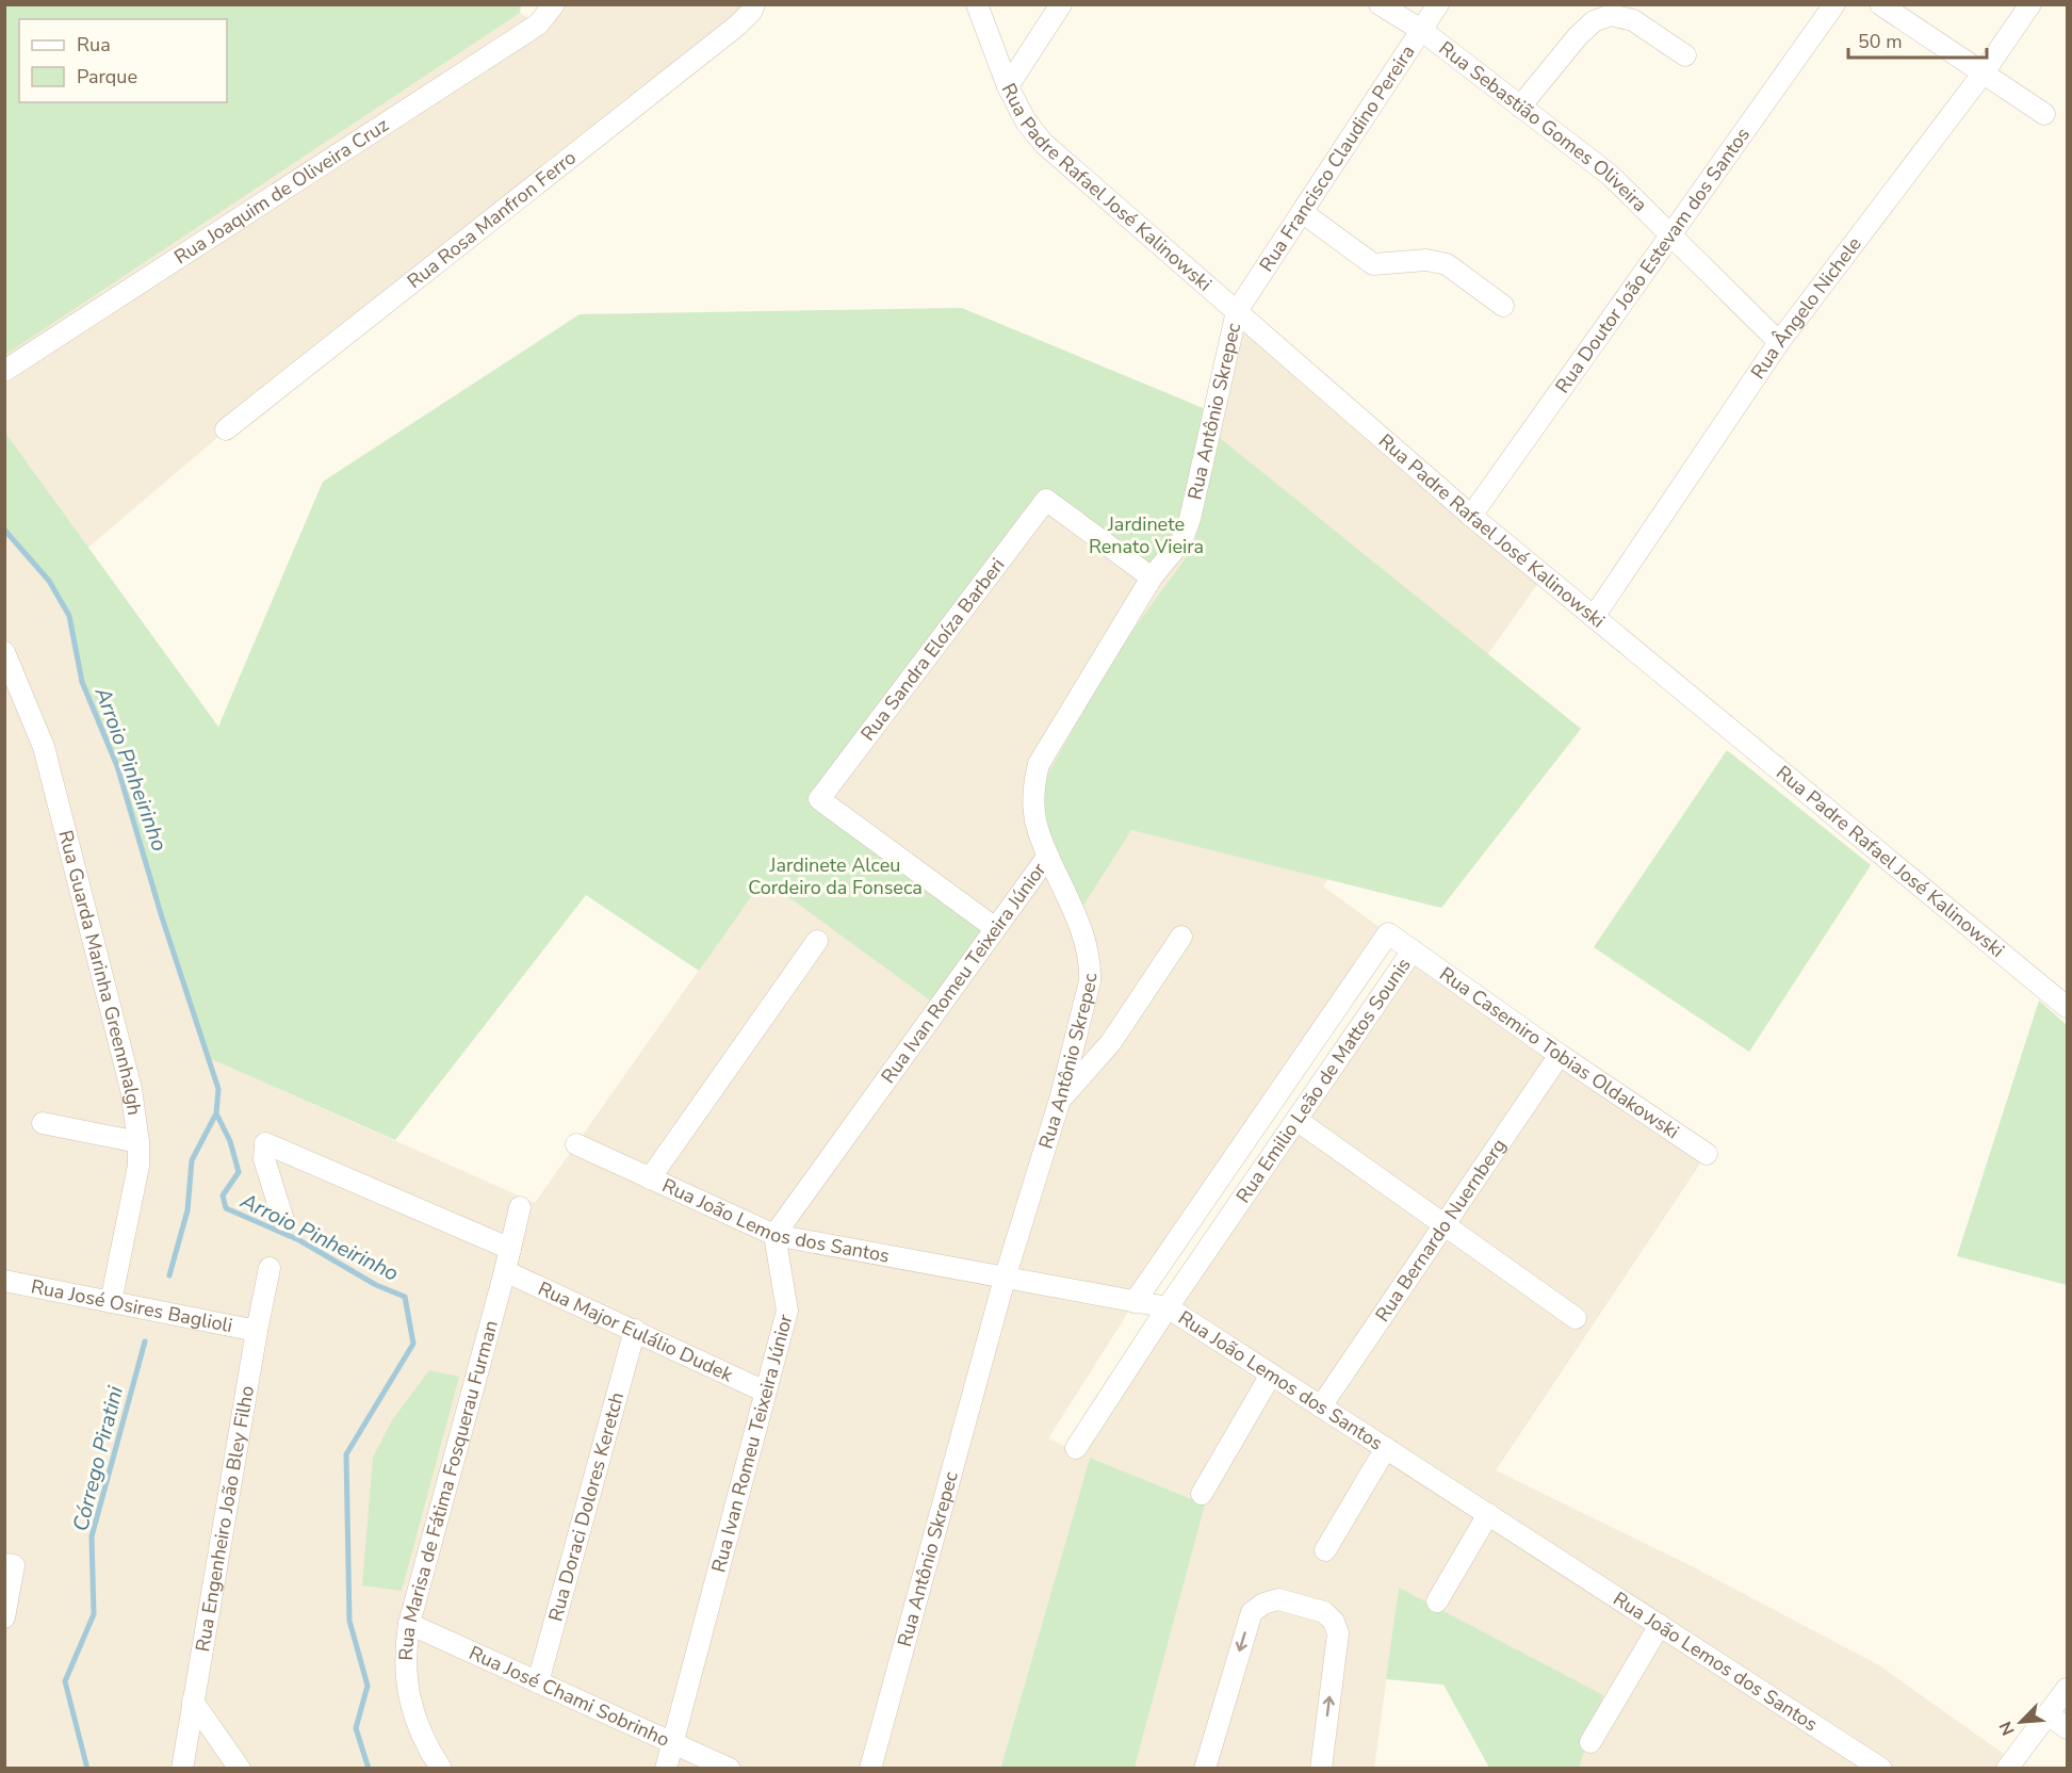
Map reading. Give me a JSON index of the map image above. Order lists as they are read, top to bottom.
{
  "streets": {
    "street": [
      "Rua Sebastião Gomes Oliveira",
      "Rua Francisco Claudino Pereira",
      "Rua Padre Rafael José Kalinowski",
      "Rua Joaquim de Oliveira Cruz",
      "Rua Rosa Manfron Ferro",
      "Rua Doutor João Estevam dos Santos",
      "Rua Ângelo Nichele",
      "Rua Antônio Skrepec",
      "Rua Sandra Eloíza Barberi",
      "Rua Ivan Romeu Teixeira Júnior",
      "Rua Guarda Marinha Greennhalgh",
      "Rua Casemiro Tobias Oldakowski",
      "Rua Emilio Leão de Mattos Sounis",
      "Rua João Lemos dos Santos",
      "Rua Bernardo Nuernberg",
      "Rua José Osires Baglioli",
      "Rua Major Eulálio Dudek",
      "Rua Marisa de Fátima Fosquerau Furman",
      "Rua Doraci Dolores Keretch",
      "Rua Engenheiro João Bley Filho",
      "Rua José Chami Sobrinho"
    ]
  },
  "crossings": [
    ["Rua Sebastião Gomes Oliveira", "Rua Francisco Claudino Pereira"],
    ["Rua Sebastião Gomes Oliveira", "Rua Doutor João Estevam dos Santos"],
    ["Rua Sebastião Gomes Oliveira", "Rua Ângelo Nichele"],
    ["Rua Francisco Claudino Pereira", "Rua Padre Rafael José Kalinowski"],
    ["Rua Francisco Claudino Pereira", "Rua Antônio Skrepec"],
    ["Rua Padre Rafael José Kalinowski", "Rua Doutor João Estevam dos Santos"],
    ["Rua Padre Rafael José Kalinowski", "Rua Ângelo Nichele"],
    ["Rua Padre Rafael José Kalinowski", "Rua Antônio Skrepec"],
    ["Rua Antônio Skrepec", "Rua Sandra Eloíza Barberi"],
    ["Rua Antônio Skrepec", "Rua Ivan Romeu Teixeira Júnior"],
    ["Rua Antônio Skrepec", "Rua João Lemos dos Santos"],
    ["Rua Sandra Eloíza Barberi", "Rua Ivan Romeu Teixeira Júnior"],
    ["Rua Ivan Romeu Teixeira Júnior", "Rua João Lemos dos Santos"],
    ["Rua Ivan Romeu Teixeira Júnior", "Rua Major Eulálio Dudek"],
    ["Rua Ivan Romeu Teixeira Júnior", "Rua José Chami Sobrinho"],
    ["Rua Guarda Marinha Greennhalgh", "Rua José Osires Baglioli"],
    ["Rua Casemiro Tobias Oldakowski", "Rua Emilio Leão de Mattos Sounis"],
    ["Rua Casemiro Tobias Oldakowski", "Rua Bernardo Nuernberg"],
    ["Rua Emilio Leão de Mattos Sounis", "Rua João Lemos dos Santos"],
    ["Rua João Lemos dos Santos", "Rua Bernardo Nuernberg"],
    ["Rua José Osires Baglioli", "Rua Engenheiro João Bley Filho"],
    ["Rua Major Eulálio Dudek", "Rua Marisa de Fátima Fosquerau Furman"],
    ["Rua Major Eulálio Dudek", "Rua Doraci Dolores Keretch"],
    ["Rua Marisa de Fátima Fosquerau Furman", "Rua José Chami Sobrinho"],
    ["Rua Doraci Dolores Keretch", "Rua José Chami Sobrinho"]
  ],
  "water": ["Arroio Pinheirinho", "Córrego Piratini"],
  "parks": ["Jardinete Renato Vieira", "Jardinete Alceu Cordeiro da Fonseca"],
  "legend": ["Rua", "Parque"],
  "scale_bar": "50 m",
  "north": "bottom left"
}
